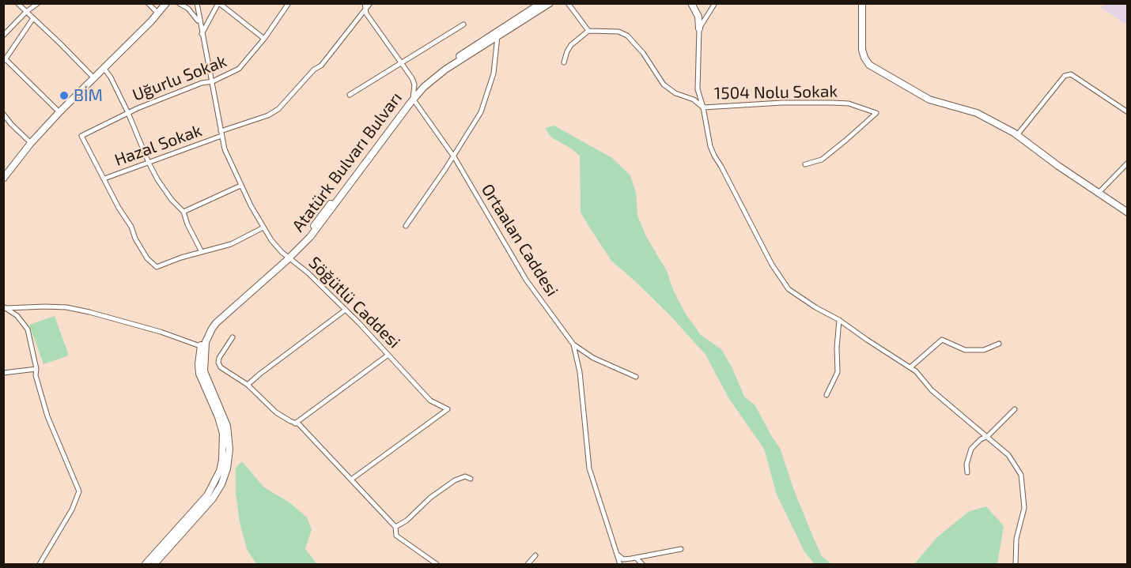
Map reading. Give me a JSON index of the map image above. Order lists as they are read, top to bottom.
{
  "streets": {
    "street": [
      "Uğurlu Sokak",
      "1504 Nolu Sokak",
      "Hazal Sokak",
      "Atatürk Bulvarı Bulvarı",
      "Ortaalan Caddesi",
      "Söğütlü Caddesi"
    ]
  },
  "crossings": [
    ["Uğurlu Sokak", "Hazal Sokak"],
    ["Uğurlu Sokak", "Söğütlü Caddesi"],
    ["Hazal Sokak", "Ortaalan Caddesi"],
    ["Hazal Sokak", "Söğütlü Caddesi"],
    ["Atatürk Bulvarı Bulvarı", "Ortaalan Caddesi"],
    ["Atatürk Bulvarı Bulvarı", "Söğütlü Caddesi"]
  ],
  "places": ["BİM"]
}
